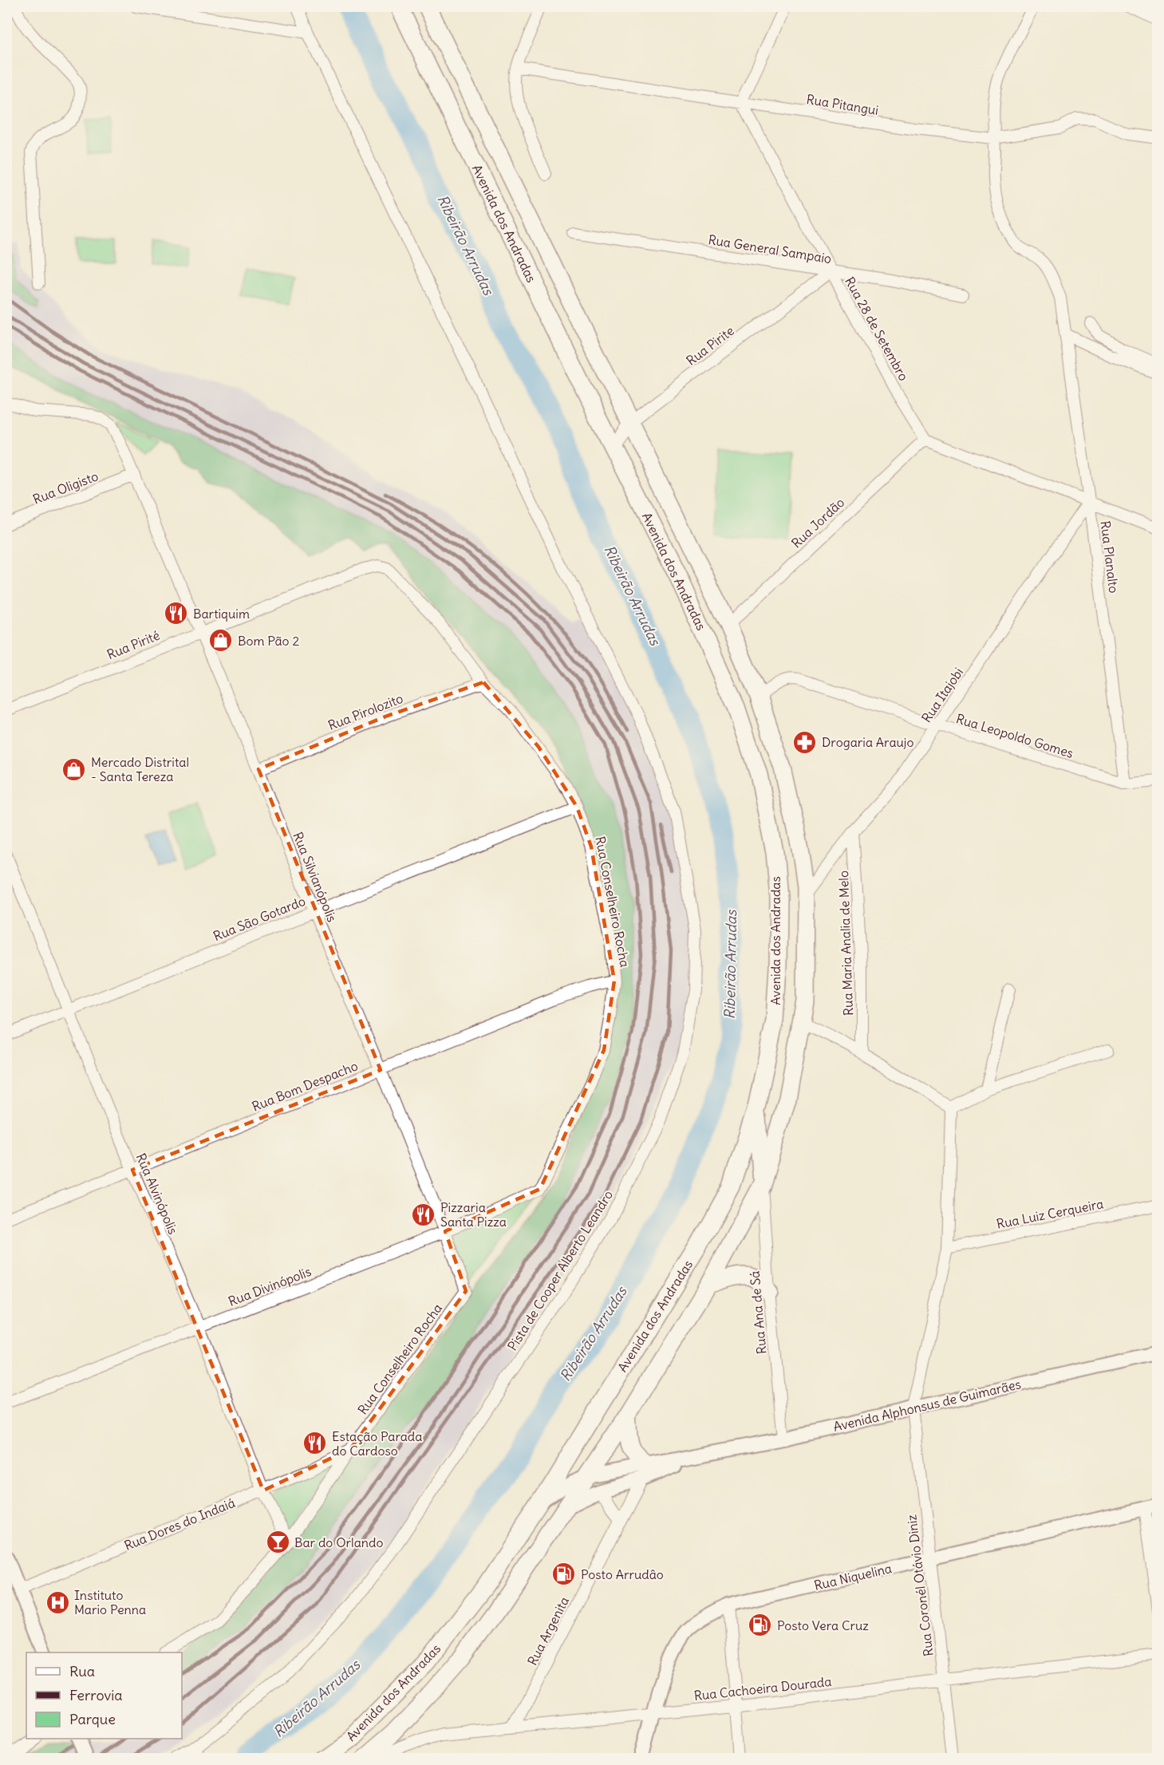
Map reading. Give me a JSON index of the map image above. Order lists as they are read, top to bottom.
{
  "streets": {
    "main road": ["Avenida dos Andradas"],
    "street": [
      "Rua Pitangui",
      "Rua General Sampaio",
      "Rua 28 de Setembro",
      "Rua Pirite",
      "Rua Oligisto",
      "Rua Jordão",
      "Rua Planalto",
      "Rua Pirité",
      "Rua Itajobi",
      "Rua Pirolozito",
      "Rua Leopoldo Gomes",
      "Rua Silvianópolis",
      "Rua Conselheiro Rocha",
      "Rua São Gotardo",
      "Rua Maria Analia de Melo",
      "Rua Bom Despacho",
      "Rua Alvinópolis",
      "Rua Luiz Cerqueira",
      "Pista de Cooper Alberto Leandro",
      "Rua Divinópolis",
      "Rua Ana de Sá",
      "Avenida Alphonsus de Guimarães",
      "Rua Dores do Indaiá",
      "Rua Niquelina",
      "Rua Coronél Otávio Diniz",
      "Rua Argenita",
      "Rua Cachoeira Dourada"
    ]
  },
  "crossings": [
    ["Rua Pitangui", "Rua 28 de Setembro"],
    ["Rua Pitangui", "Rua Planalto"],
    ["Avenida dos Andradas", "Rua Pirite"],
    ["Avenida dos Andradas", "Rua Jordão"],
    ["Avenida dos Andradas", "Rua Itajobi"],
    ["Avenida dos Andradas", "Rua Leopoldo Gomes"],
    ["Avenida dos Andradas", "Rua Ana de Sá"],
    ["Avenida dos Andradas", "Avenida Alphonsus de Guimarães"],
    ["Rua General Sampaio", "Rua 28 de Setembro"],
    ["Rua General Sampaio", "Rua Pirite"],
    ["Rua 28 de Setembro", "Rua Pirite"],
    ["Rua 28 de Setembro", "Rua Jordão"],
    ["Rua Oligisto", "Rua Silvianópolis"],
    ["Rua Planalto", "Rua Itajobi"],
    ["Rua Planalto", "Rua Leopoldo Gomes"],
    ["Rua Pirité", "Rua Silvianópolis"],
    ["Rua Pirité", "Rua Conselheiro Rocha"],
    ["Rua Itajobi", "Rua Leopoldo Gomes"],
    ["Rua Itajobi", "Rua Maria Analia de Melo"],
    ["Rua Pirolozito", "Rua Silvianópolis"],
    ["Rua Pirolozito", "Rua Conselheiro Rocha"],
    ["Rua Silvianópolis", "Rua Conselheiro Rocha"],
    ["Rua Silvianópolis", "Rua São Gotardo"],
    ["Rua Silvianópolis", "Rua Bom Despacho"],
    ["Rua Silvianópolis", "Rua Divinópolis"],
    ["Rua Conselheiro Rocha", "Rua São Gotardo"],
    ["Rua Conselheiro Rocha", "Rua Bom Despacho"],
    ["Rua Conselheiro Rocha", "Rua Alvinópolis"],
    ["Rua Conselheiro Rocha", "Rua Divinópolis"],
    ["Rua Conselheiro Rocha", "Rua Dores do Indaiá"],
    ["Rua São Gotardo", "Rua Alvinópolis"],
    ["Rua Bom Despacho", "Rua Alvinópolis"],
    ["Rua Alvinópolis", "Rua Divinópolis"],
    ["Rua Alvinópolis", "Rua Dores do Indaiá"],
    ["Rua Luiz Cerqueira", "Rua Coronél Otávio Diniz"],
    ["Rua Ana de Sá", "Avenida Alphonsus de Guimarães"],
    ["Avenida Alphonsus de Guimarães", "Rua Coronél Otávio Diniz"],
    ["Avenida Alphonsus de Guimarães", "Rua Argenita"],
    ["Rua Niquelina", "Rua Coronél Otávio Diniz"],
    ["Rua Niquelina", "Rua Cachoeira Dourada"],
    ["Rua Coronél Otávio Diniz", "Rua Cachoeira Dourada"],
    ["Rua Argenita", "Rua Cachoeira Dourada"]
  ],
  "water": ["Ribeirão Arrudas"],
  "places": {
    "restaurant": ["Bartiquim", "Pizzaria Santa Pizza", "Estação Parada do Cardoso"],
    "shop": ["Bom Pão 2", "Mercado Distrital - Santa Tereza"],
    "pharmacy": ["Drogaria Araujo"],
    "bar": ["Bar do Orlando"],
    "fuel station": ["Posto Arrudâo", "Posto Vera Cruz"],
    "hospital": ["Instituto Mario Penna"]
  },
  "legend": ["Rua", "Ferrovia", "Parque"]
}
